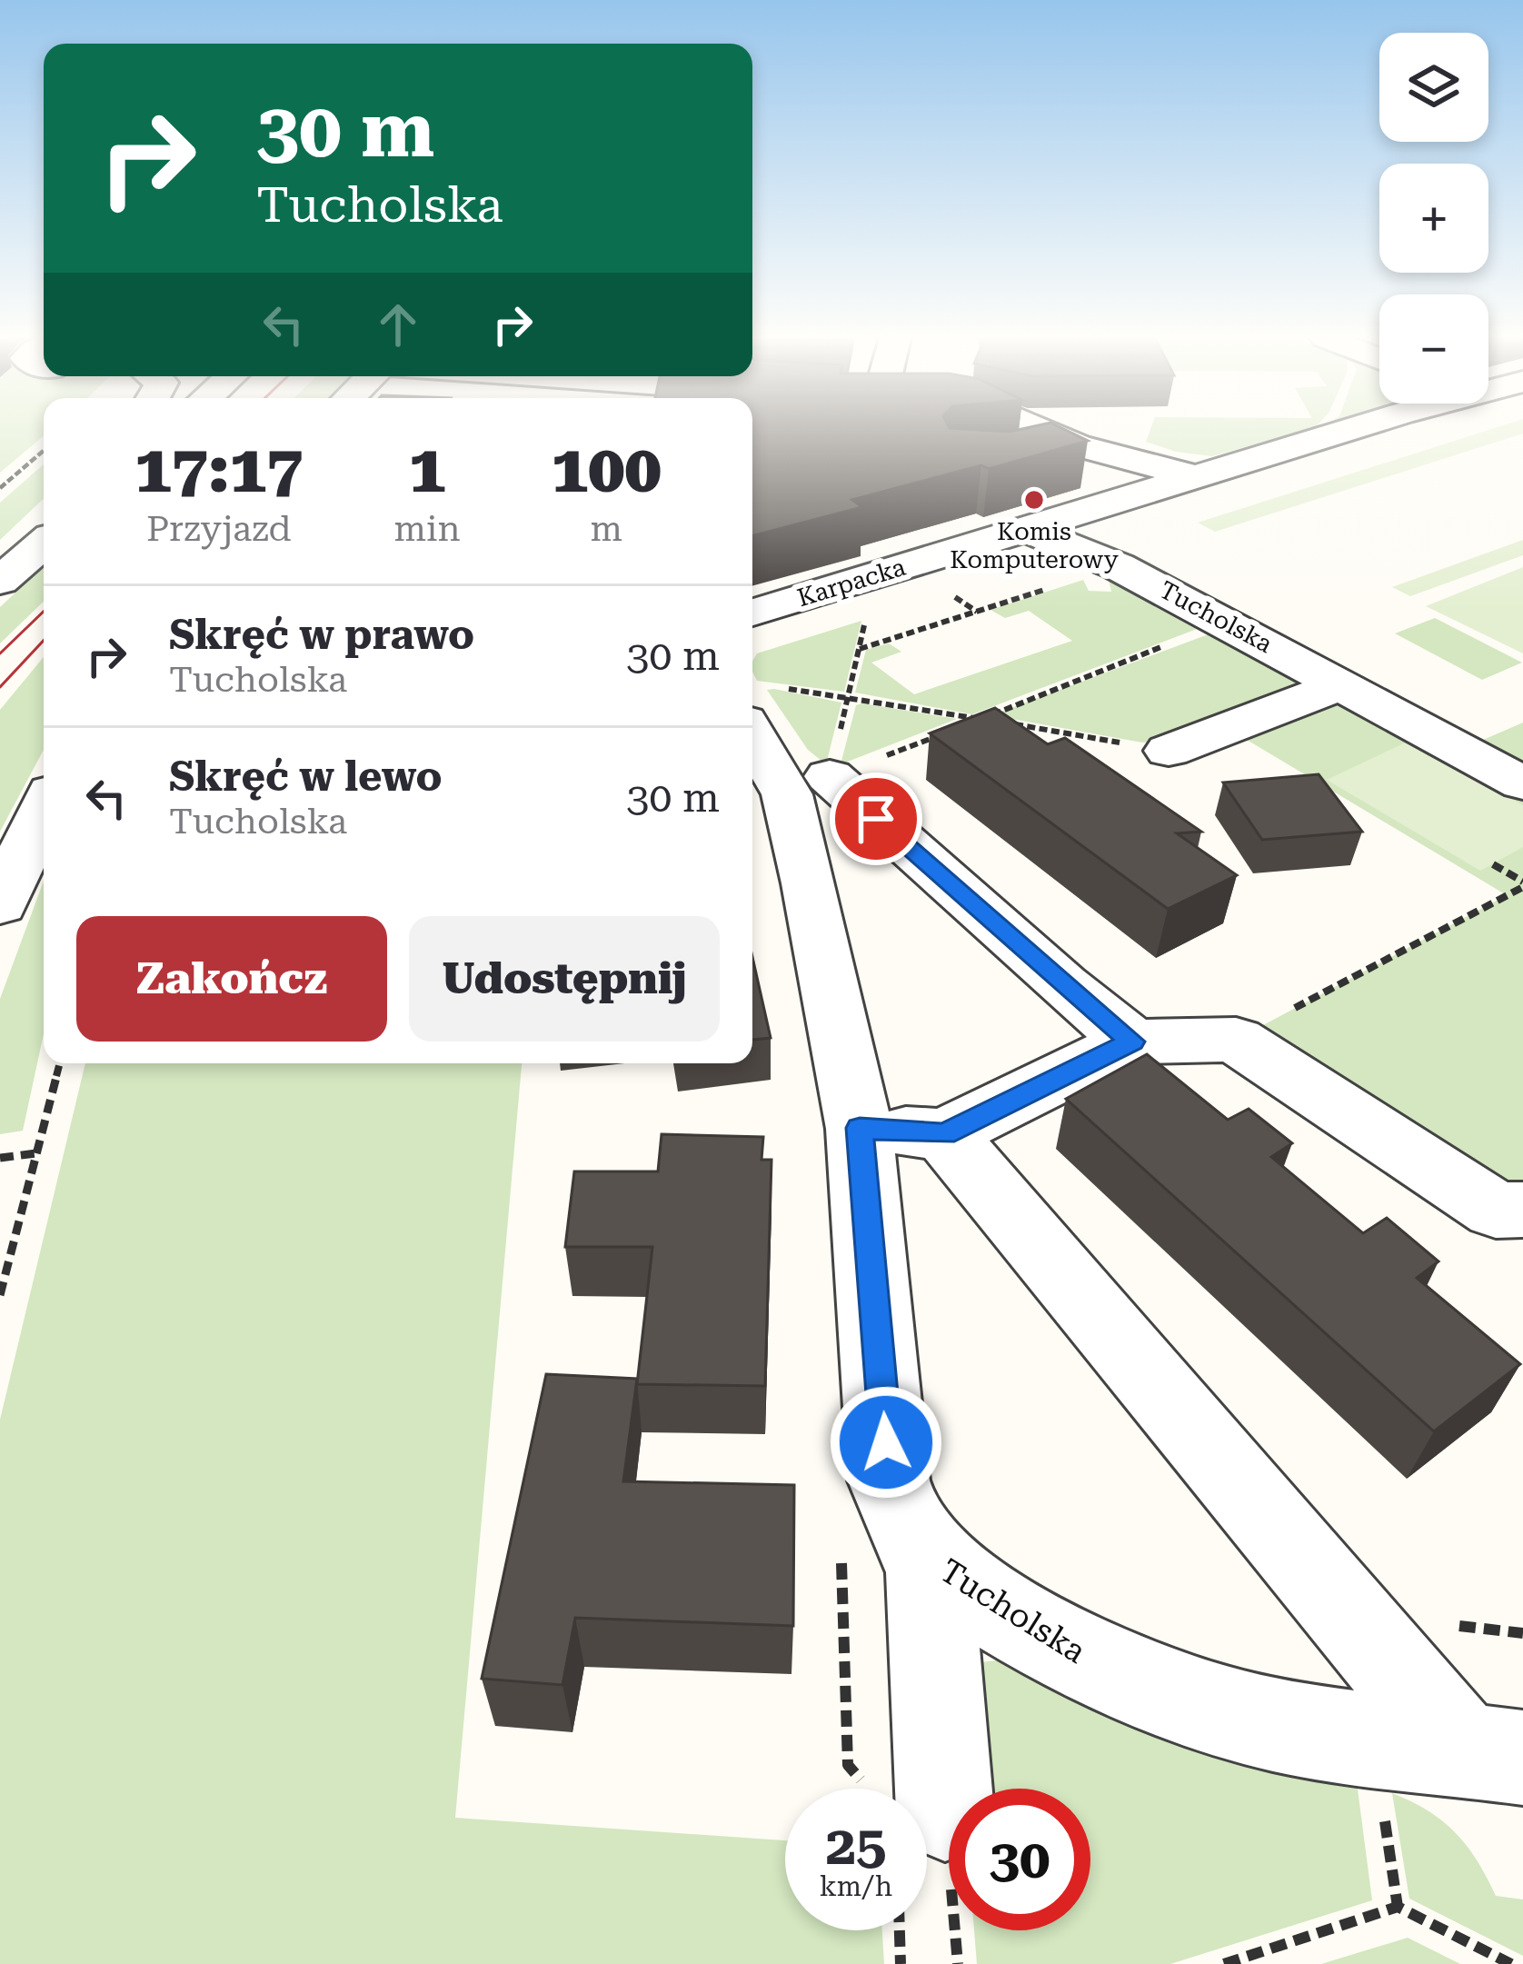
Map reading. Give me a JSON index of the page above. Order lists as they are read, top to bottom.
{
  "streets": {
    "street": ["Karpacka", "Tucholska"]
  },
  "crossings": [
    ["Karpacka", "Tucholska"]
  ],
  "places": ["Komis Komputerowy"],
  "page": {
    "map_buttons": ["+", "−"],
    "turn": ["30 m", "Tucholska"],
    "eta": [
      "17:17",
      "Przyjazd",
      "1",
      "min",
      "100",
      "m"
    ],
    "list": [
      {
        "name": "Skręć w prawo",
        "note": "Tucholska",
        "value": "30 m"
      },
      {
        "name": "Skręć w lewo",
        "note": "Tucholska",
        "value": "30 m"
      }
    ],
    "buttons": ["Zakończ", "Udostępnij"],
    "speed": "25 km/h",
    "limit": "30"
  }
}
